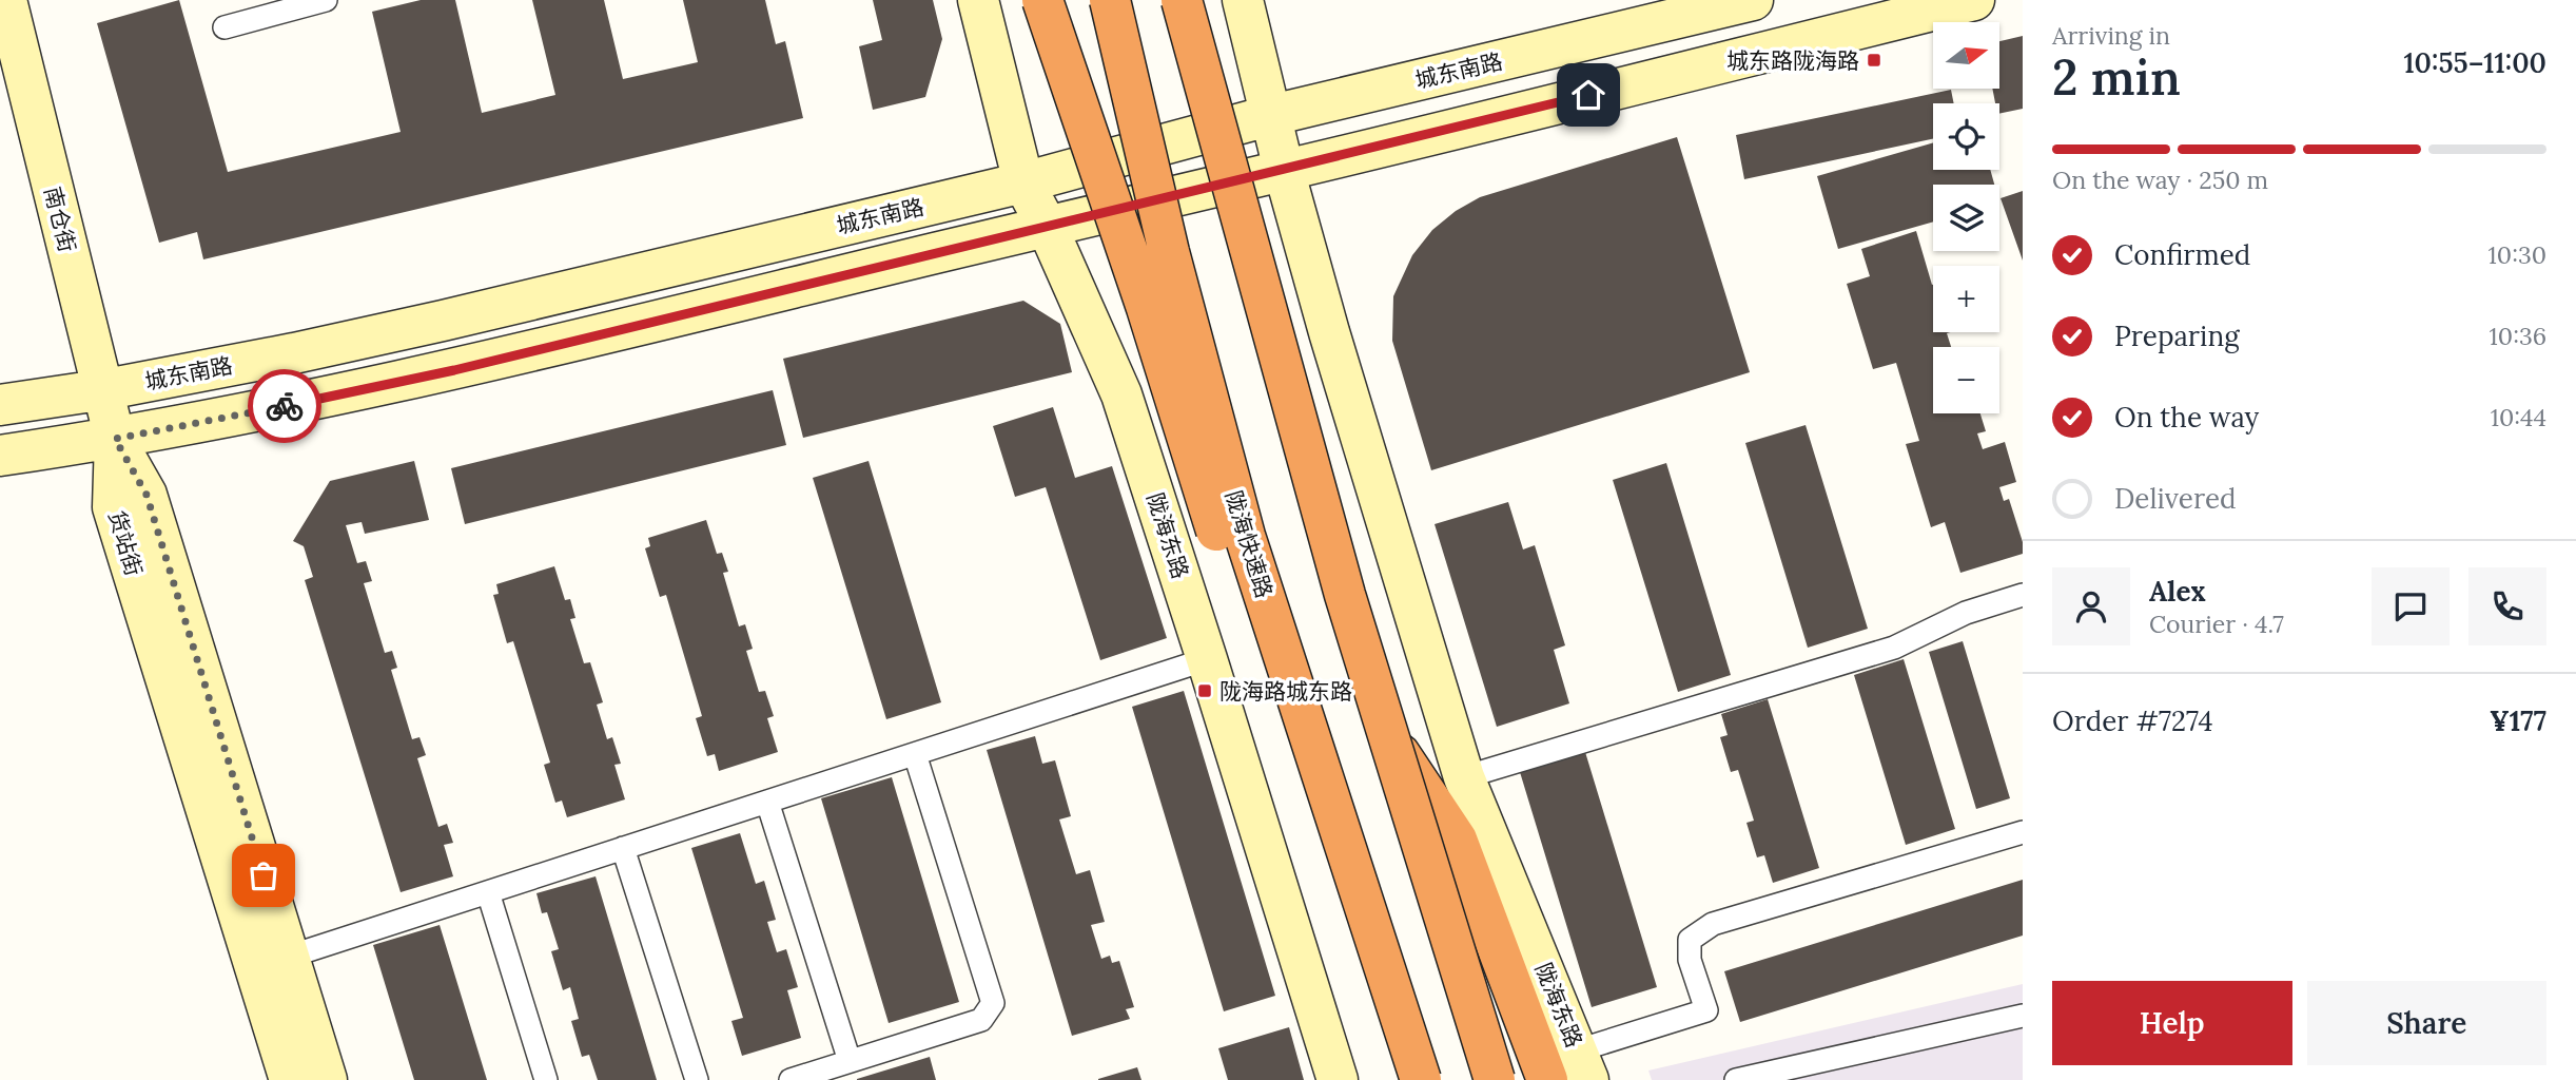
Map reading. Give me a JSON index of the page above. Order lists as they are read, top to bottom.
{
  "streets": {
    "highway": ["陇海快速路"],
    "street": [
      "城东南路",
      "南仓街",
      "陇海东路",
      "货站街"
    ]
  },
  "crossings": [
    ["城东南路", "南仓街"],
    ["城东南路", "陇海东路"],
    ["南仓街", "货站街"]
  ],
  "places": {
    "transit": ["城东路陇海路", "陇海路城东路"]
  },
  "north": "right",
  "page": {
    "heading": ["2 min", "Arriving in", "10:55–11:00"],
    "panel": [
      "Alex",
      "Courier · 4.7",
      "Order #7274",
      "¥177"
    ],
    "map_buttons": ["+", "−"],
    "bar": "On the way · 250 m",
    "list": [
      ["Confirmed", "10:30"],
      ["Preparing", "10:36"],
      ["On the way", "10:44"],
      "Delivered"
    ],
    "buttons": ["Help", "Share"]
  }
}
